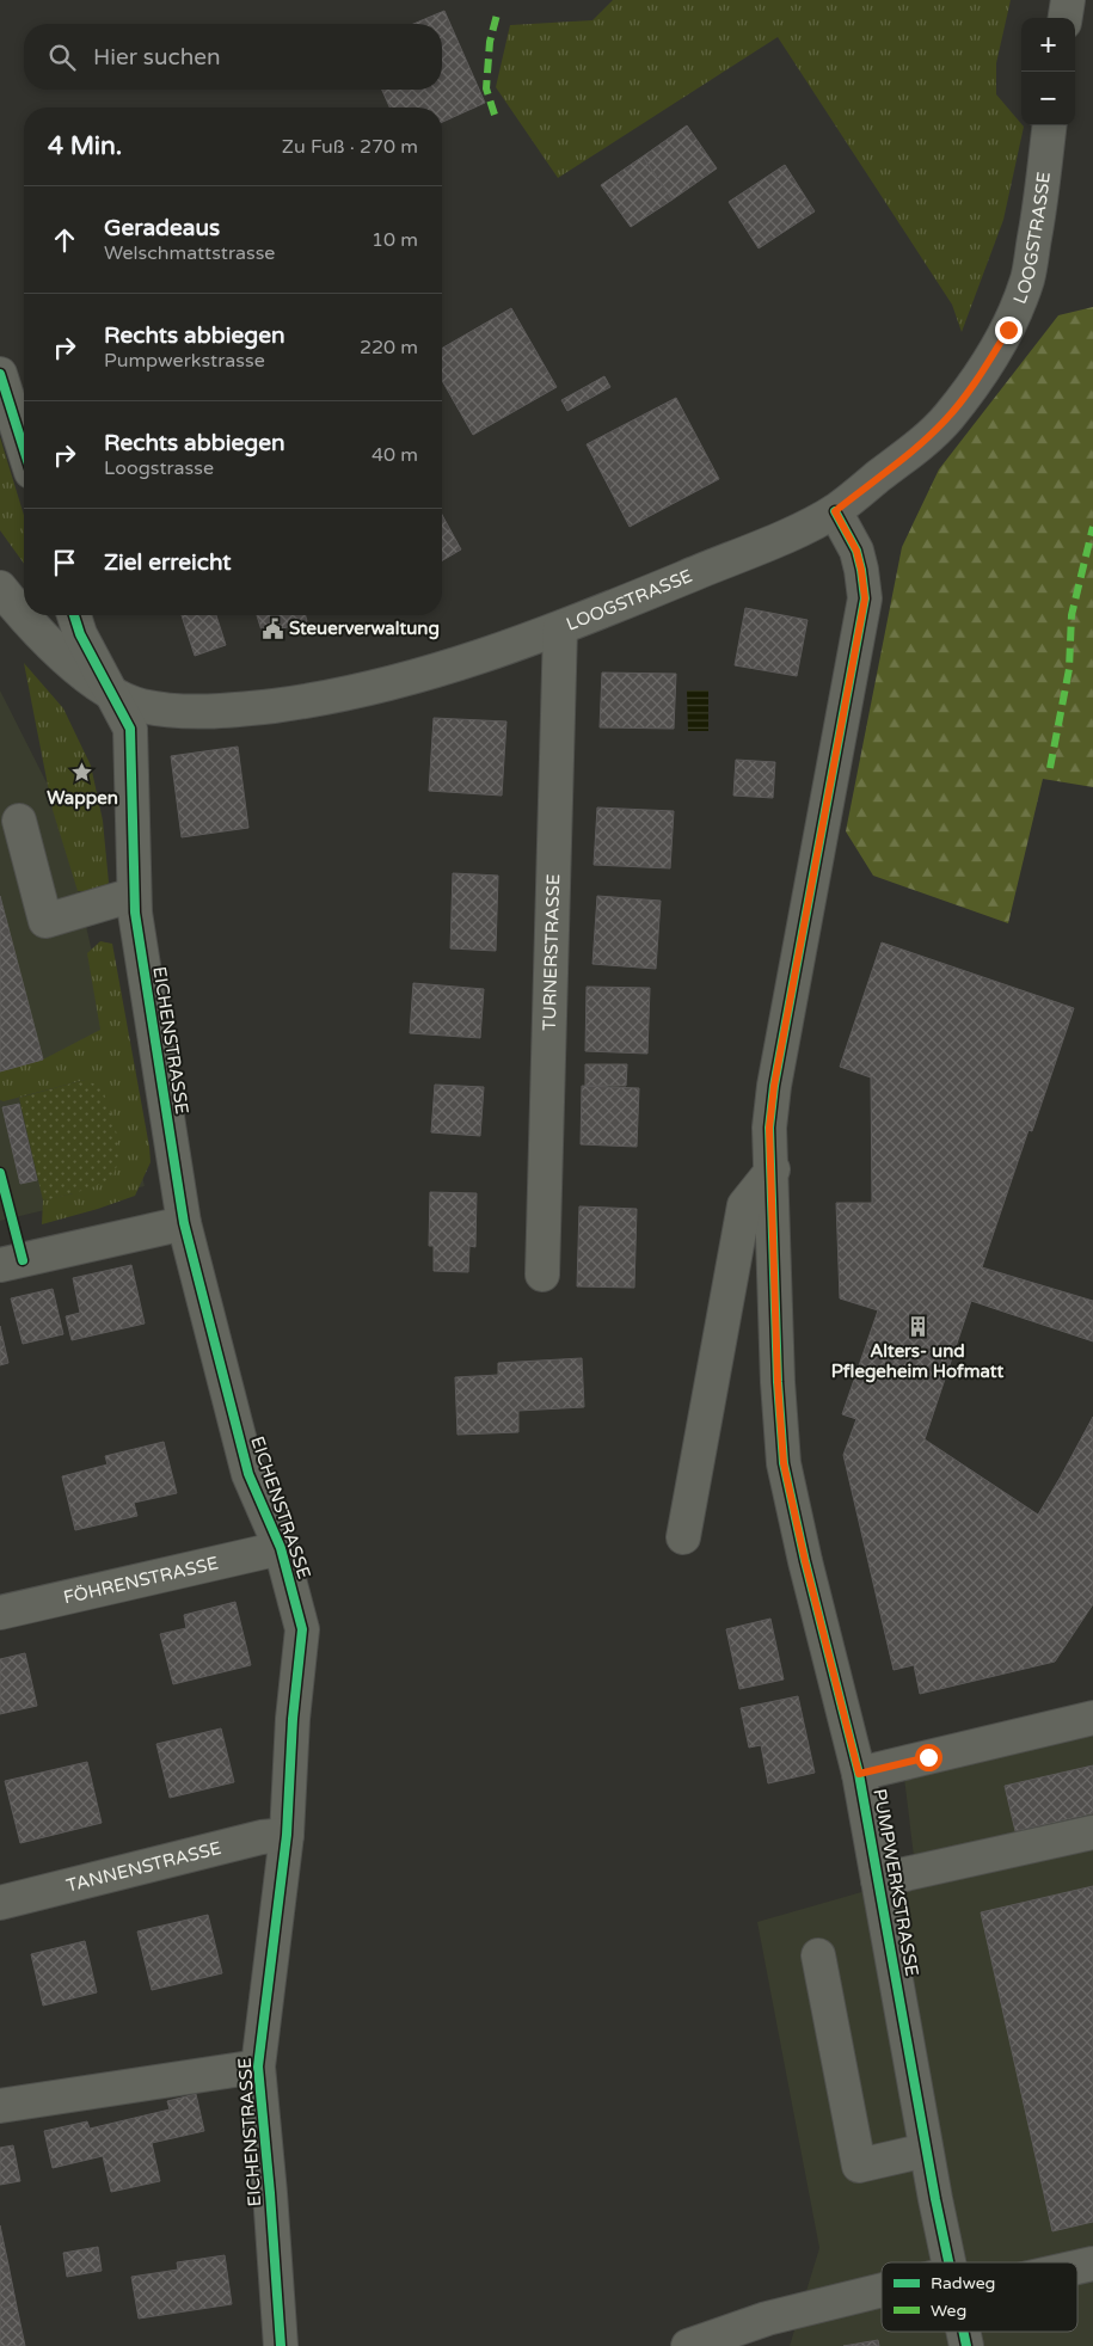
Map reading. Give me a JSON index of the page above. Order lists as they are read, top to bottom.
{
  "streets": {
    "street": [
      "LOOGSTRASSE",
      "TURNERSTRASSE",
      "EICHENSTRASSE",
      "FÖHRENSTRASSE",
      "TANNENSTRASSE",
      "PUMPWERKSTRASSE"
    ]
  },
  "crossings": [
    ["LOOGSTRASSE", "TURNERSTRASSE"],
    ["LOOGSTRASSE", "EICHENSTRASSE"],
    ["LOOGSTRASSE", "PUMPWERKSTRASSE"],
    ["EICHENSTRASSE", "FÖHRENSTRASSE"],
    ["EICHENSTRASSE", "TANNENSTRASSE"]
  ],
  "places": {
    "public building": ["Steuerverwaltung"],
    "place": ["Wappen"],
    "building": ["Alters- und Pflegeheim Hofmatt"]
  },
  "legend": ["Radweg", "Weg"],
  "page": {
    "map_buttons": ["+", "−"],
    "search": "Hier suchen",
    "heading": ["4 Min.", "Zu Fuß · 270 m"],
    "list": [
      ["Geradeaus", "Welschmattstrasse", "10 m"],
      ["Rechts abbiegen", "Pumpwerkstrasse", "220 m"],
      ["Rechts abbiegen", "Loogstrasse", "40 m"],
      "Ziel erreicht"
    ]
  }
}
